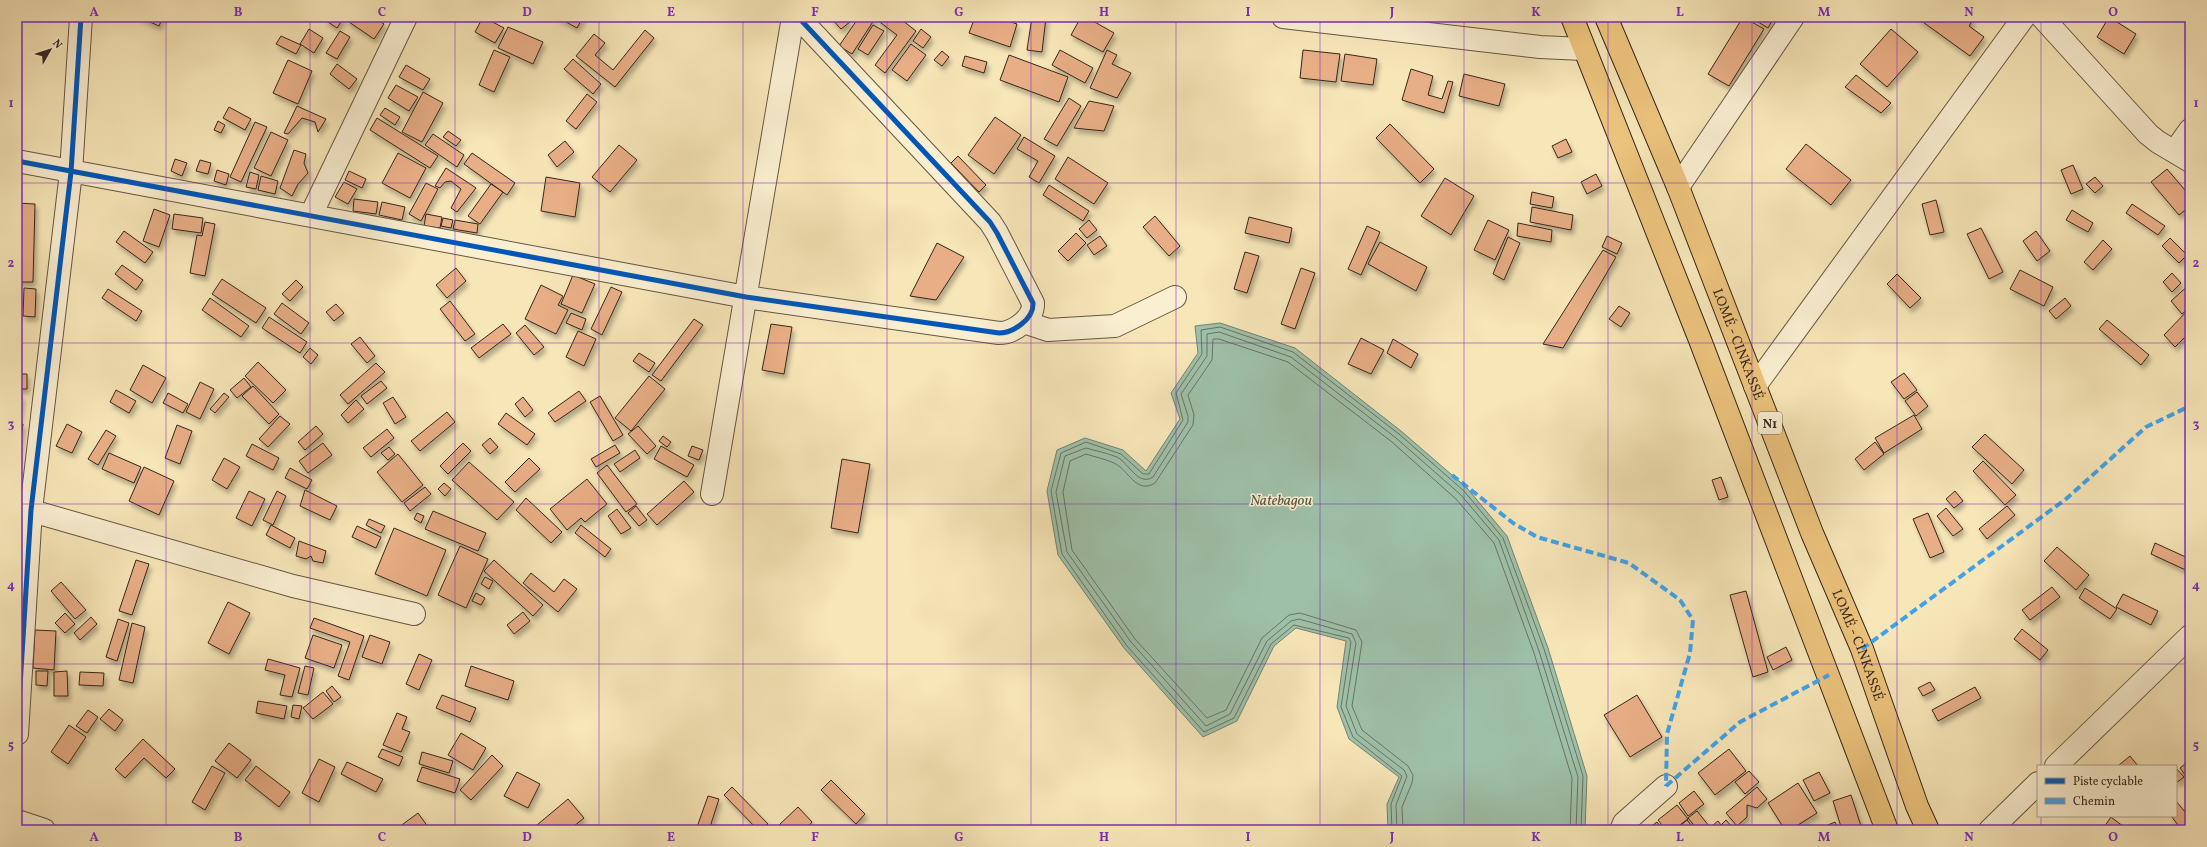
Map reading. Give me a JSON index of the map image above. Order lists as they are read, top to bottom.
{
  "streets": {
    "highway": ["LOMÉ - CINKASSÉ", "N1"]
  },
  "water": ["Natebagou"],
  "legend": ["Piste cyclable", "Chemin"],
  "north": "top right",
  "grid": {
    "columns": [
      "A",
      "B",
      "C",
      "D",
      "E",
      "F",
      "G",
      "H",
      "I",
      "J",
      "K",
      "L",
      "M",
      "N",
      "O"
    ],
    "rows": [
      "1",
      "2",
      "3",
      "4",
      "5"
    ]
  }
}
